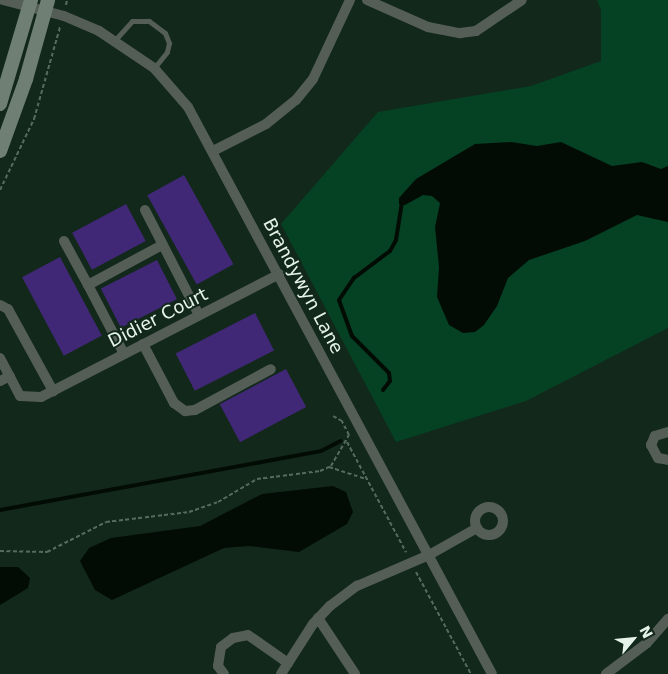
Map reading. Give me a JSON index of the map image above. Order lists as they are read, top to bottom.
{
  "streets": {
    "street": ["Brandywyn Lane", "Didier Court"]
  },
  "crossings": [
    ["Brandywyn Lane", "Didier Court"]
  ],
  "north": "top right"
}
